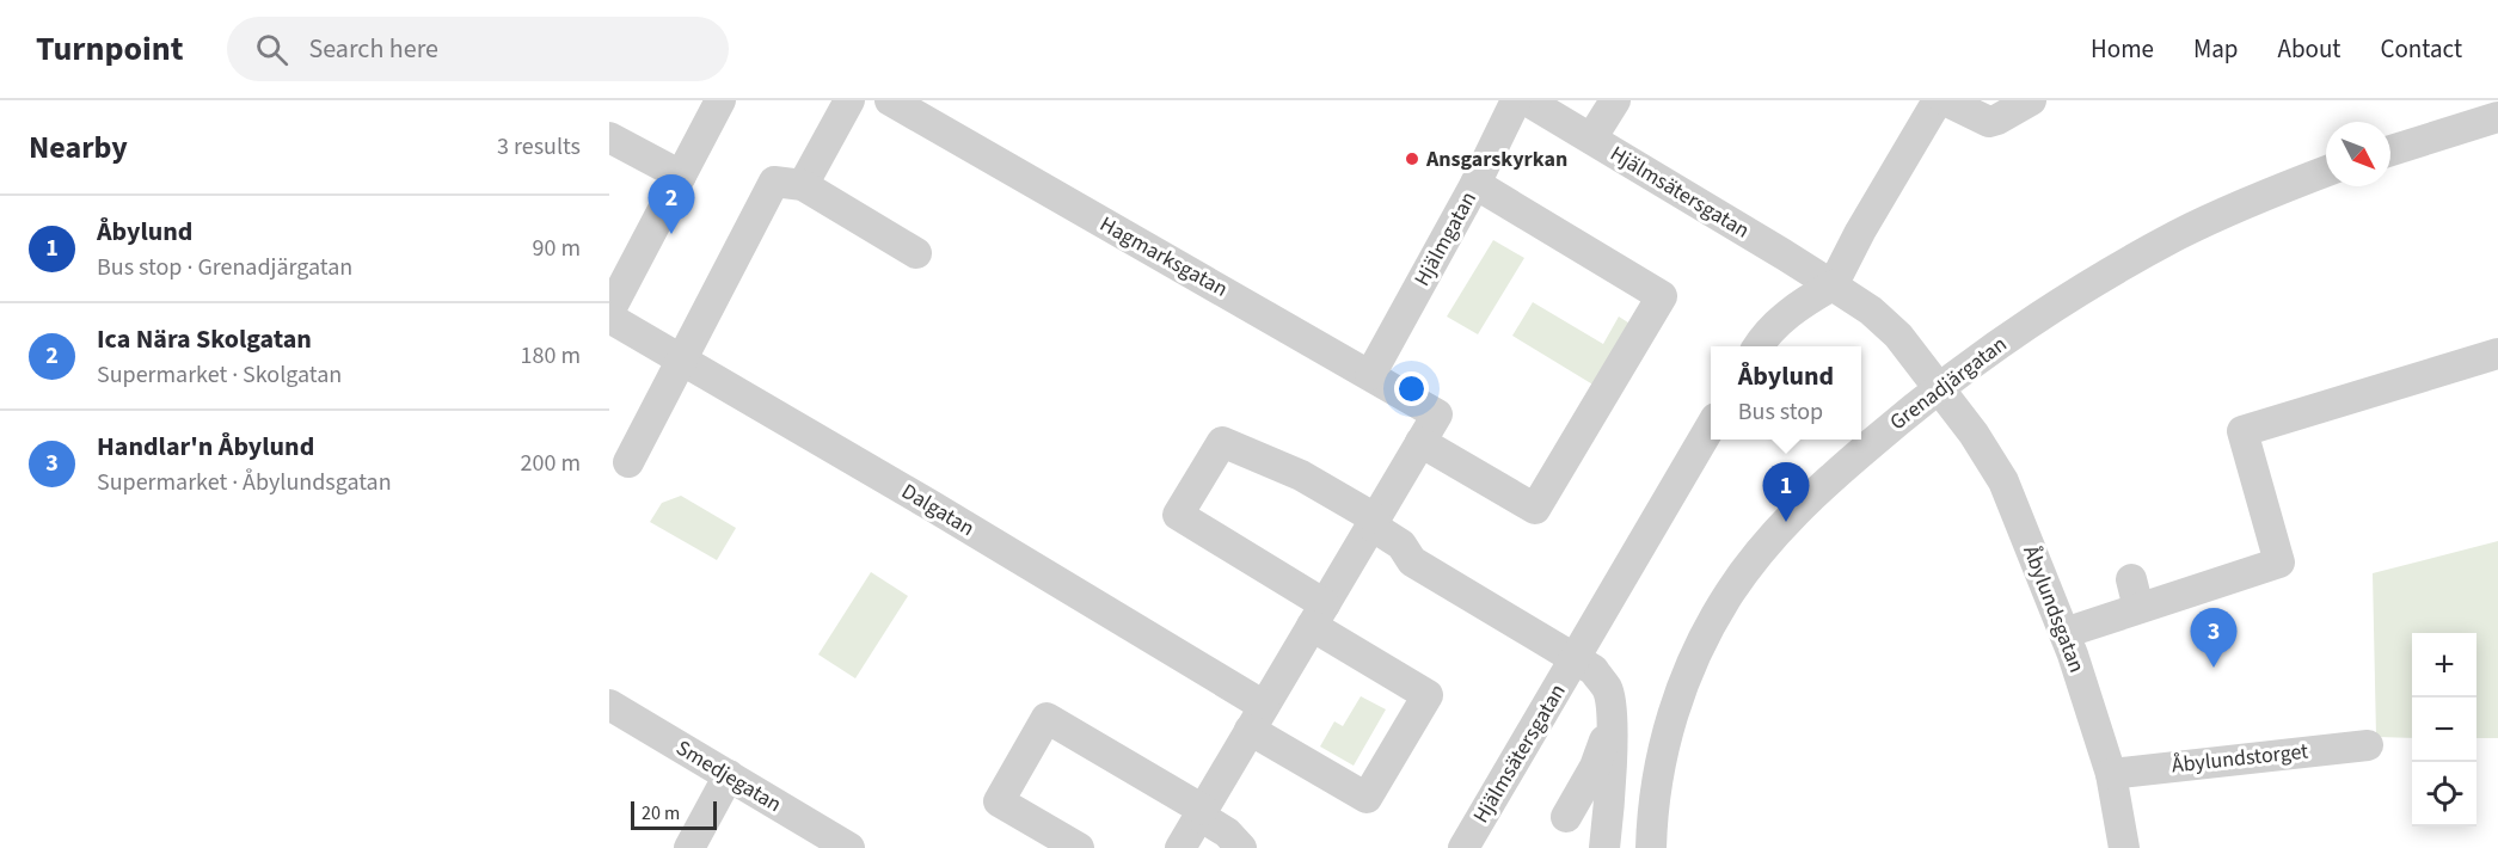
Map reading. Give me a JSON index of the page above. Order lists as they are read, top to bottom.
{
  "streets": {
    "street": [
      "Hjälmsätersgatan",
      "Hjälmgatan",
      "Hagmarksgatan",
      "Grenadjärgatan",
      "Dalgatan",
      "Åbylundsgatan",
      "Åbylundstorget",
      "Smedjegatan"
    ]
  },
  "crossings": [
    ["Hjälmsätersgatan", "Grenadjärgatan"],
    ["Hjälmsätersgatan", "Dalgatan"],
    ["Hjälmsätersgatan", "Åbylundsgatan"],
    ["Hjälmgatan", "Hagmarksgatan"],
    ["Grenadjärgatan", "Åbylundsgatan"],
    ["Åbylundsgatan", "Åbylundstorget"]
  ],
  "places": ["Ansgarskyrkan"],
  "scale_bar": "20 m",
  "north": "bottom right",
  "page": {
    "header": "Turnpoint",
    "search": "Search here",
    "nav": [
      "Home",
      "Map",
      "About",
      "Contact"
    ],
    "heading": ["Nearby", "3 results"],
    "pins": ["2", "1", "3"],
    "list": [
      {
        "mark": "1",
        "name": "Åbylund",
        "note": "Bus stop · Grenadjärgatan",
        "value": "90 m"
      },
      {
        "mark": "2",
        "name": "Ica Nära Skolgatan",
        "note": "Supermarket · Skolgatan",
        "value": "180 m"
      },
      {
        "mark": "3",
        "name": "Handlar'n Åbylund",
        "note": "Supermarket · Åbylundsgatan",
        "value": "200 m"
      }
    ],
    "popup": ["Åbylund", "Bus stop"],
    "map_buttons": ["+", "−"],
    "scale": "20 m"
  }
}
